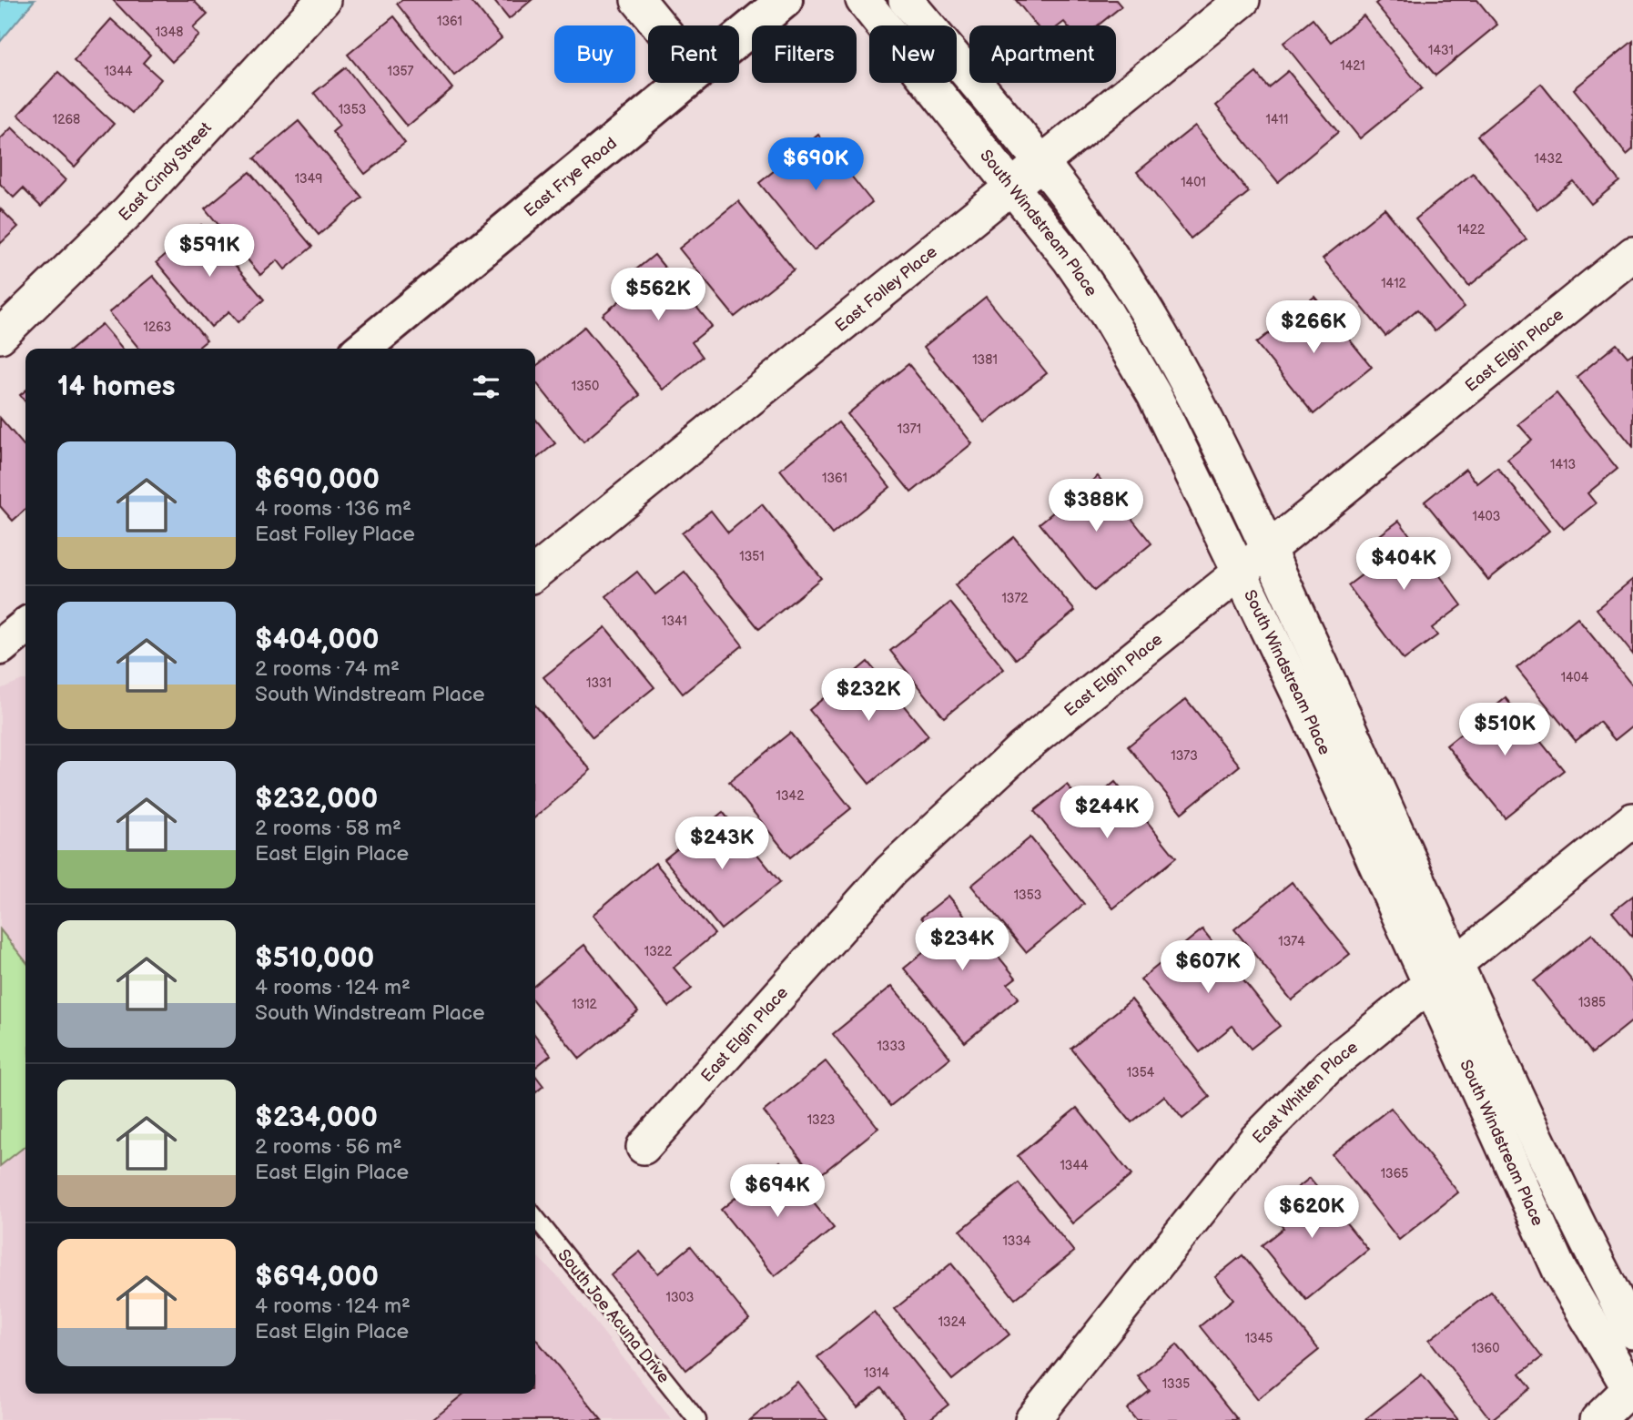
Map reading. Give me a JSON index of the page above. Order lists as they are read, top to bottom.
{
  "streets": {
    "street": [
      "East Cindy Street",
      "East Frye Road",
      "South Windstream Place",
      "East Folley Place",
      "East Elgin Place",
      "East Whitten Place"
    ],
    "lane": ["South Joe Acuna Drive"]
  },
  "crossings": [
    ["South Windstream Place", "East Folley Place"],
    ["South Windstream Place", "East Elgin Place"],
    ["South Windstream Place", "East Whitten Place"]
  ],
  "house_numbers": [
    "1361",
    "1348",
    "1431",
    "1421",
    "1344",
    "1357",
    "1353",
    "1268",
    "1411",
    "1432",
    "1349",
    "1401",
    "1422",
    "1412",
    "1263",
    "1381",
    "1350",
    "1371",
    "1413",
    "1361",
    "1403",
    "1351",
    "1372",
    "1341",
    "1404",
    "1331",
    "1373",
    "1342",
    "1353",
    "1374",
    "1322",
    "1385",
    "1312",
    "1333",
    "1354",
    "1323",
    "1344",
    "1365",
    "1334",
    "1303",
    "1324",
    "1345",
    "1360",
    "1314",
    "1335"
  ],
  "page": {
    "chip": [
      "Buy",
      "Rent",
      "Filters",
      "New",
      "Apartment"
    ],
    "price": [
      "$690K",
      "$591K",
      "$562K",
      "$266K",
      "$388K",
      "$404K",
      "$232K",
      "$510K",
      "$244K",
      "$243K",
      "$234K",
      "$607K",
      "$694K",
      "$620K"
    ],
    "heading": "14 homes",
    "list": [
      {
        "name": "$690,000",
        "note": "4 rooms · 136 m² · East Folley Place"
      },
      {
        "name": "$404,000",
        "note": "2 rooms · 74 m² · South Windstream Place"
      },
      {
        "name": "$232,000",
        "note": "2 rooms · 58 m² · East Elgin Place"
      },
      {
        "name": "$510,000",
        "note": "4 rooms · 124 m² · South Windstream Place"
      },
      {
        "name": "$234,000",
        "note": "2 rooms · 56 m² · East Elgin Place"
      },
      {
        "name": "$694,000",
        "note": "4 rooms · 124 m² · East Elgin Place"
      }
    ]
  }
}
